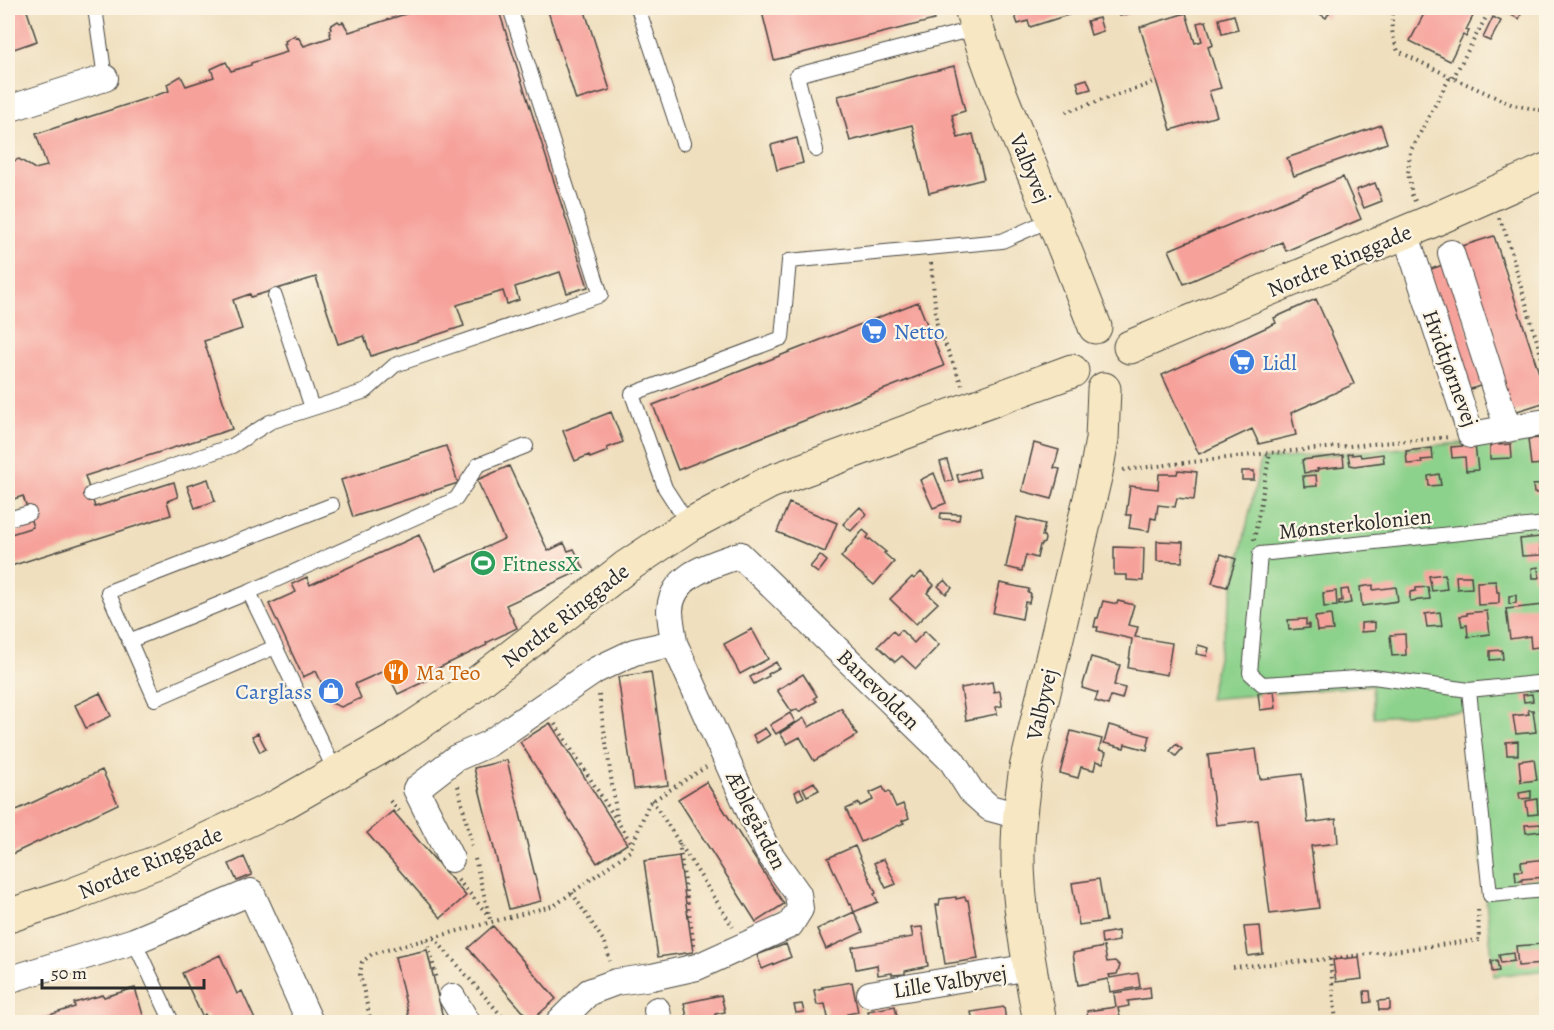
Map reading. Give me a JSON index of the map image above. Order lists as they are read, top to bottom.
{
  "streets": {
    "street": [
      "Valbyvej",
      "Nordre Ringgade",
      "Hvidtjørnevej",
      "Banevolden",
      "Æblegården",
      "Lille Valbyvej"
    ],
    "lane": ["Mønsterkolonien"]
  },
  "crossings": [
    ["Valbyvej", "Nordre Ringgade"],
    ["Valbyvej", "Banevolden"],
    ["Valbyvej", "Lille Valbyvej"],
    ["Nordre Ringgade", "Hvidtjørnevej"],
    ["Banevolden", "Æblegården"]
  ],
  "places": {
    "supermarket": ["Netto", "Lidl"],
    "sports": ["FitnessX"],
    "restaurant": ["Ma Teo"],
    "shop": ["Carglass"]
  },
  "scale_bar": "50 m"
}
